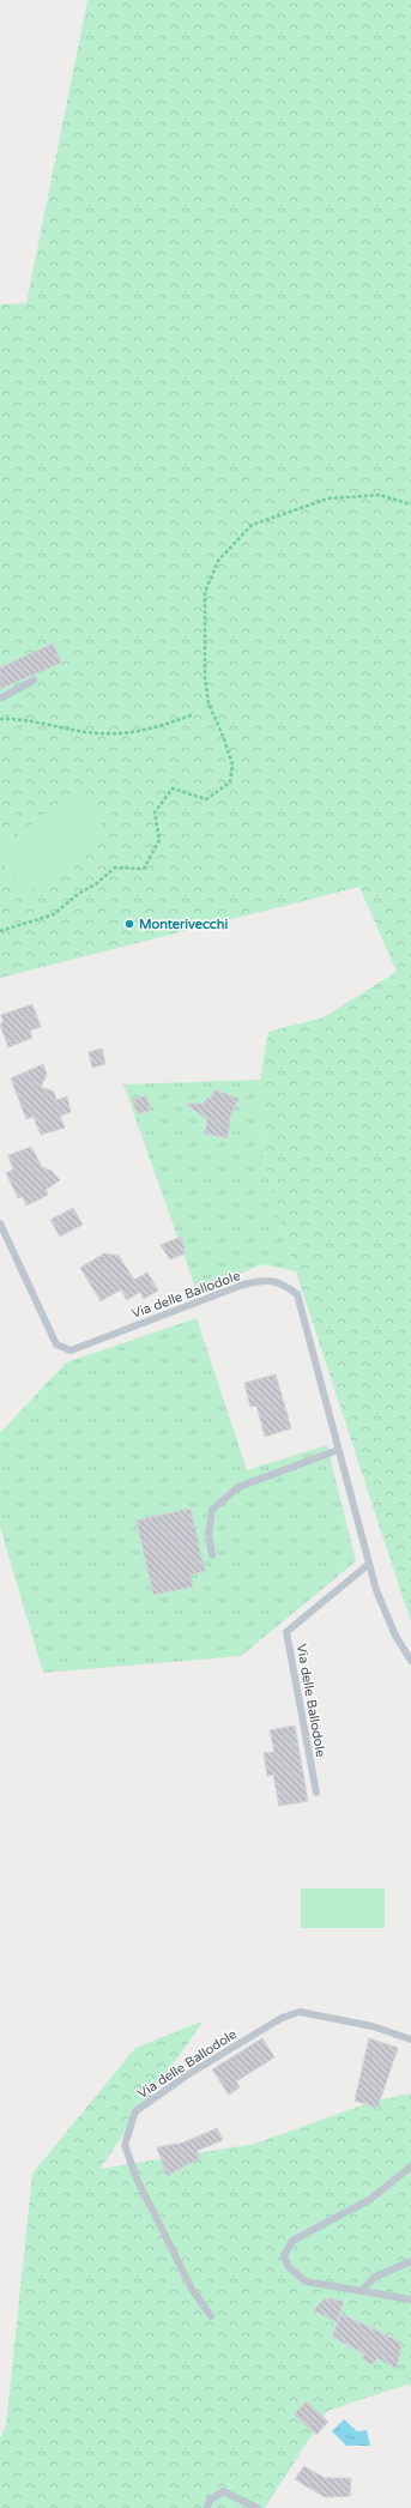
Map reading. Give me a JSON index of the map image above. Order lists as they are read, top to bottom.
{
  "streets": {
    "lane": ["Via delle Ballodole"]
  },
  "places": ["Monterivecchi"]
}
